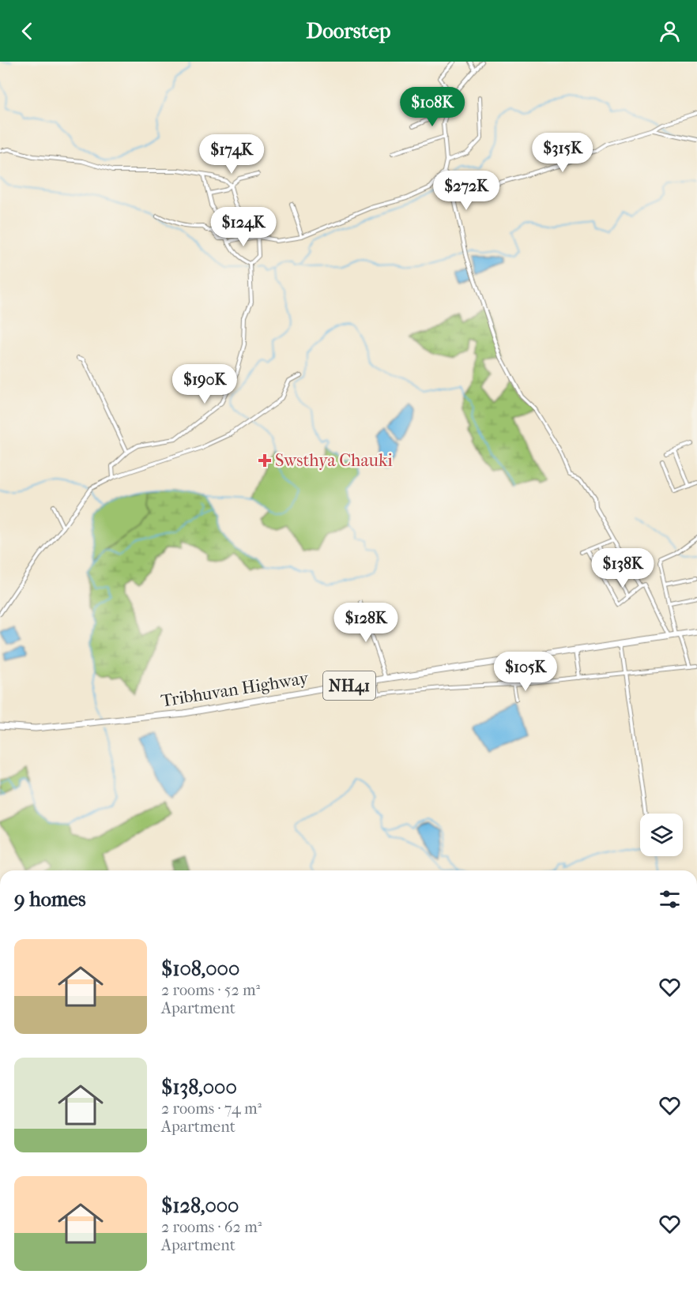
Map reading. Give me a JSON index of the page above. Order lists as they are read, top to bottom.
{
  "streets": {
    "highway": ["NH41", "Tribhuvan Highway"]
  },
  "places": {
    "health": ["Swsthya Chauki"]
  },
  "page": {
    "header": "Doorstep",
    "price": [
      "$108K",
      "$315K",
      "$174K",
      "$272K",
      "$124K",
      "$190K",
      "$138K",
      "$128K",
      "$105K"
    ],
    "heading": "9 homes",
    "list": [
      {
        "name": "$108,000",
        "note": "2 rooms · 52 m² · Apartment"
      },
      {
        "name": "$138,000",
        "note": "2 rooms · 74 m² · Apartment"
      },
      {
        "name": "$128,000",
        "note": "2 rooms · 62 m² · Apartment"
      }
    ]
  }
}
